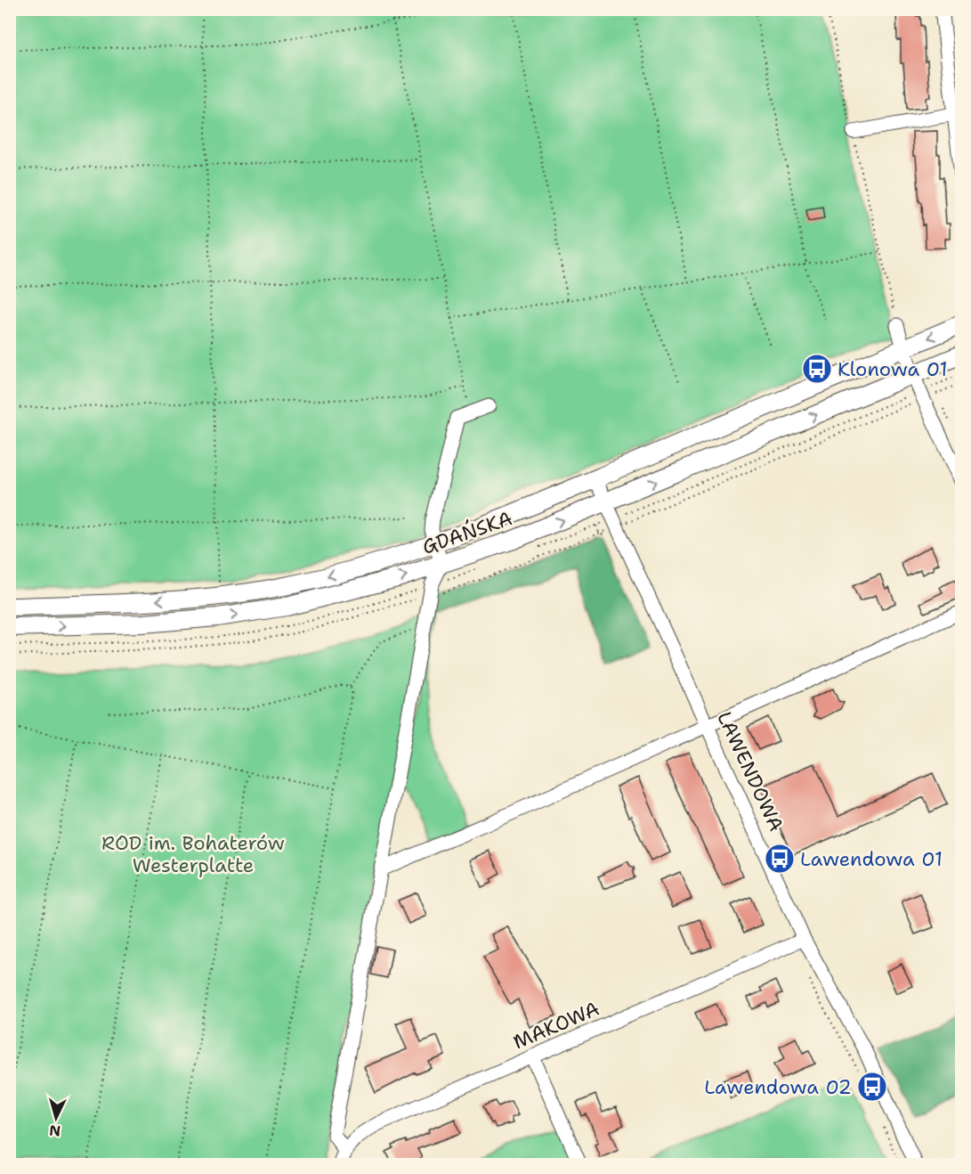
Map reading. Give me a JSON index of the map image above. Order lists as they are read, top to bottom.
{
  "streets": {
    "main road": ["GDAŃSKA"],
    "street": ["LAWENDOWA", "MAKOWA"]
  },
  "crossings": [
    ["GDAŃSKA", "LAWENDOWA"],
    ["LAWENDOWA", "MAKOWA"]
  ],
  "parks": ["ROD im. Bohaterów Westerplatte"],
  "places": {
    "bus stop": ["Klonowa 01", "Lawendowa 01", "Lawendowa 02"]
  },
  "north": "bottom"
}
